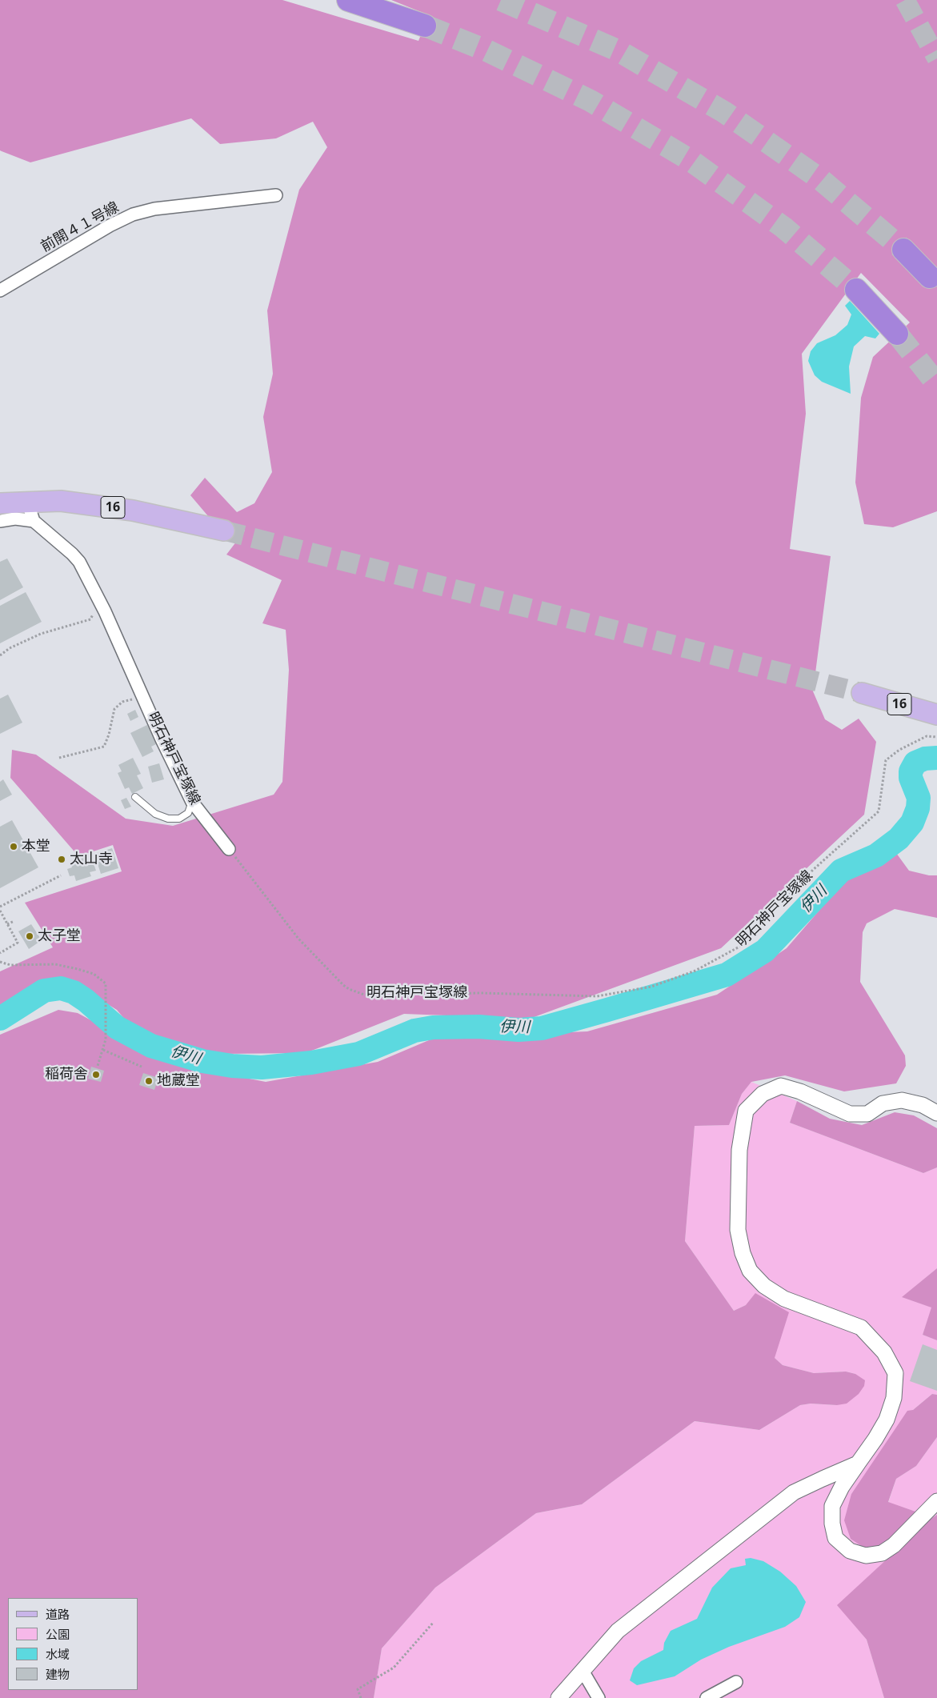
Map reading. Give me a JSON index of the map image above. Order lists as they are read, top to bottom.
{
  "streets": {
    "main road": ["16"],
    "street": ["前開４１号線", "明石神戸宝塚線"]
  },
  "water": ["伊川"],
  "places": [
    "本堂",
    "太山寺",
    "太子堂",
    "稲荷舎",
    "地蔵堂"
  ],
  "legend": [
    "道路",
    "公園",
    "水域",
    "建物"
  ]
}
